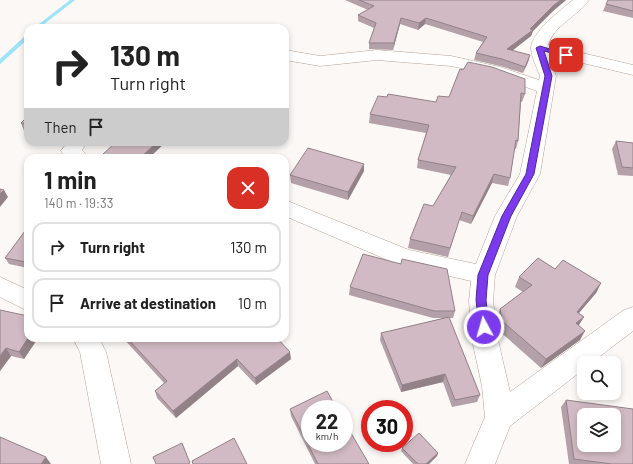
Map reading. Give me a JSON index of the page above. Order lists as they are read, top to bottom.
{
  "page": {
    "turn": ["130 m", "Turn right"],
    "then": "Then",
    "heading": ["1 min", "140 m · 19:33"],
    "list": [
      {
        "name": "Turn right",
        "value": "130 m"
      },
      {
        "name": "Arrive at destination",
        "value": "10 m"
      }
    ],
    "speed": "22 km/h",
    "limit": "30"
  }
}
